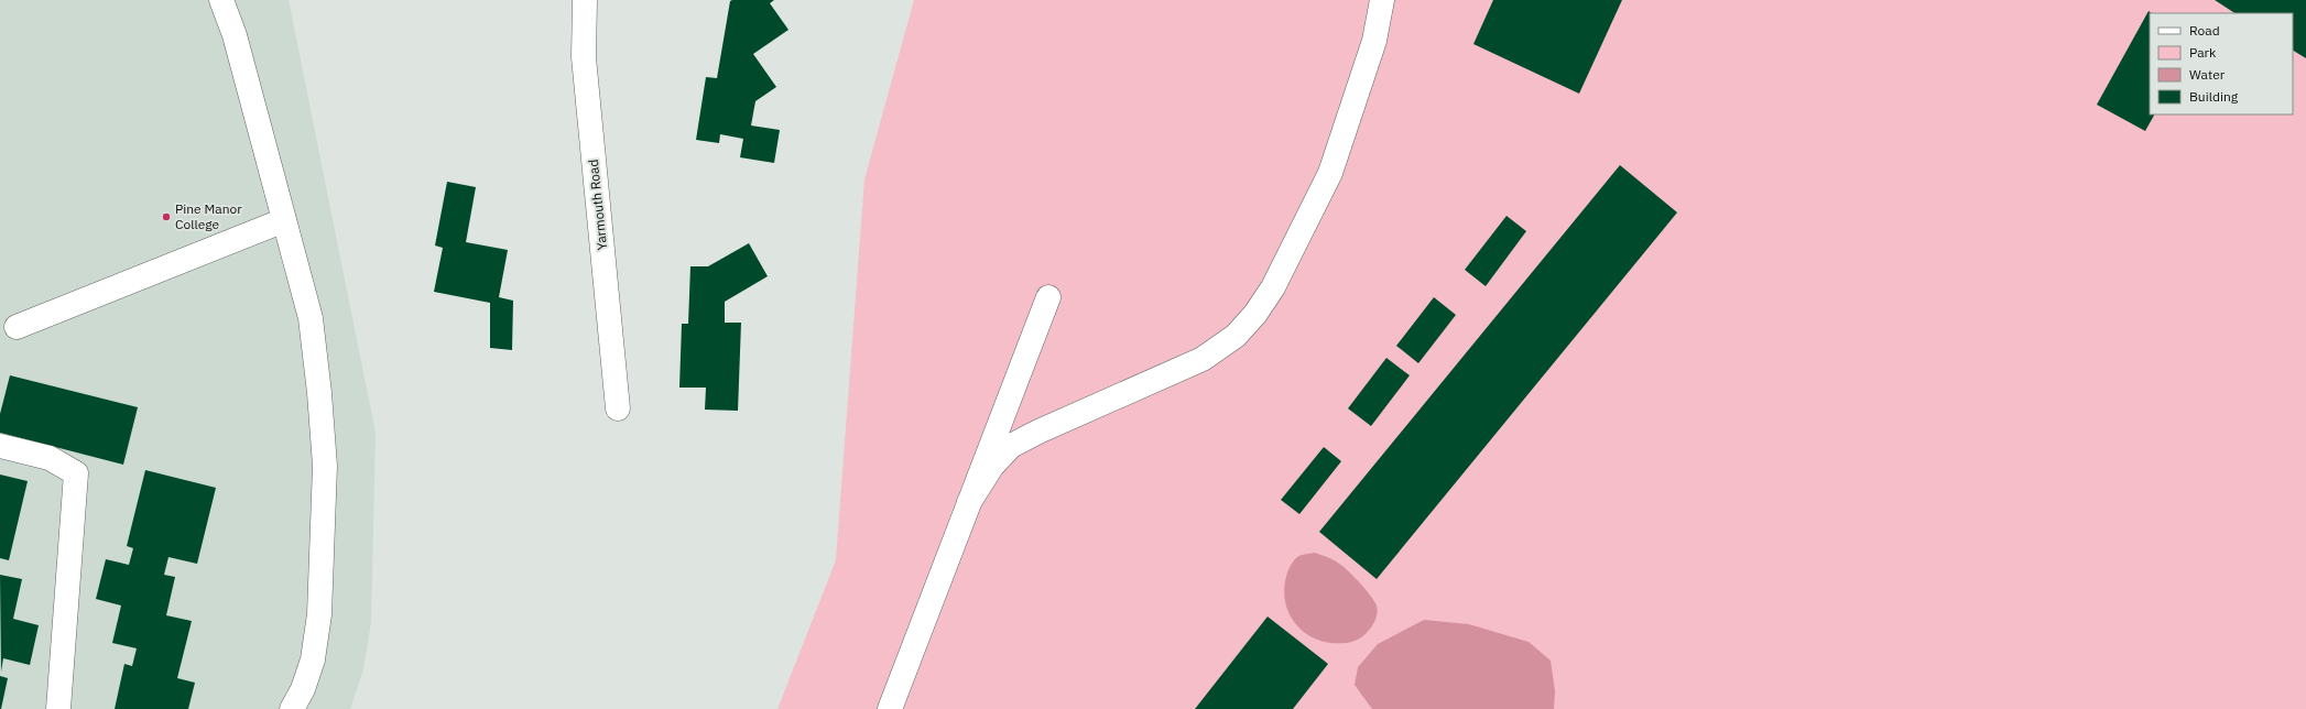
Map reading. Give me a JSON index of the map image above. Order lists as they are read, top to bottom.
{
  "streets": {
    "street": ["Yarmouth Road"]
  },
  "places": ["Pine Manor College"],
  "legend": [
    "Road",
    "Park",
    "Water",
    "Building"
  ]
}
